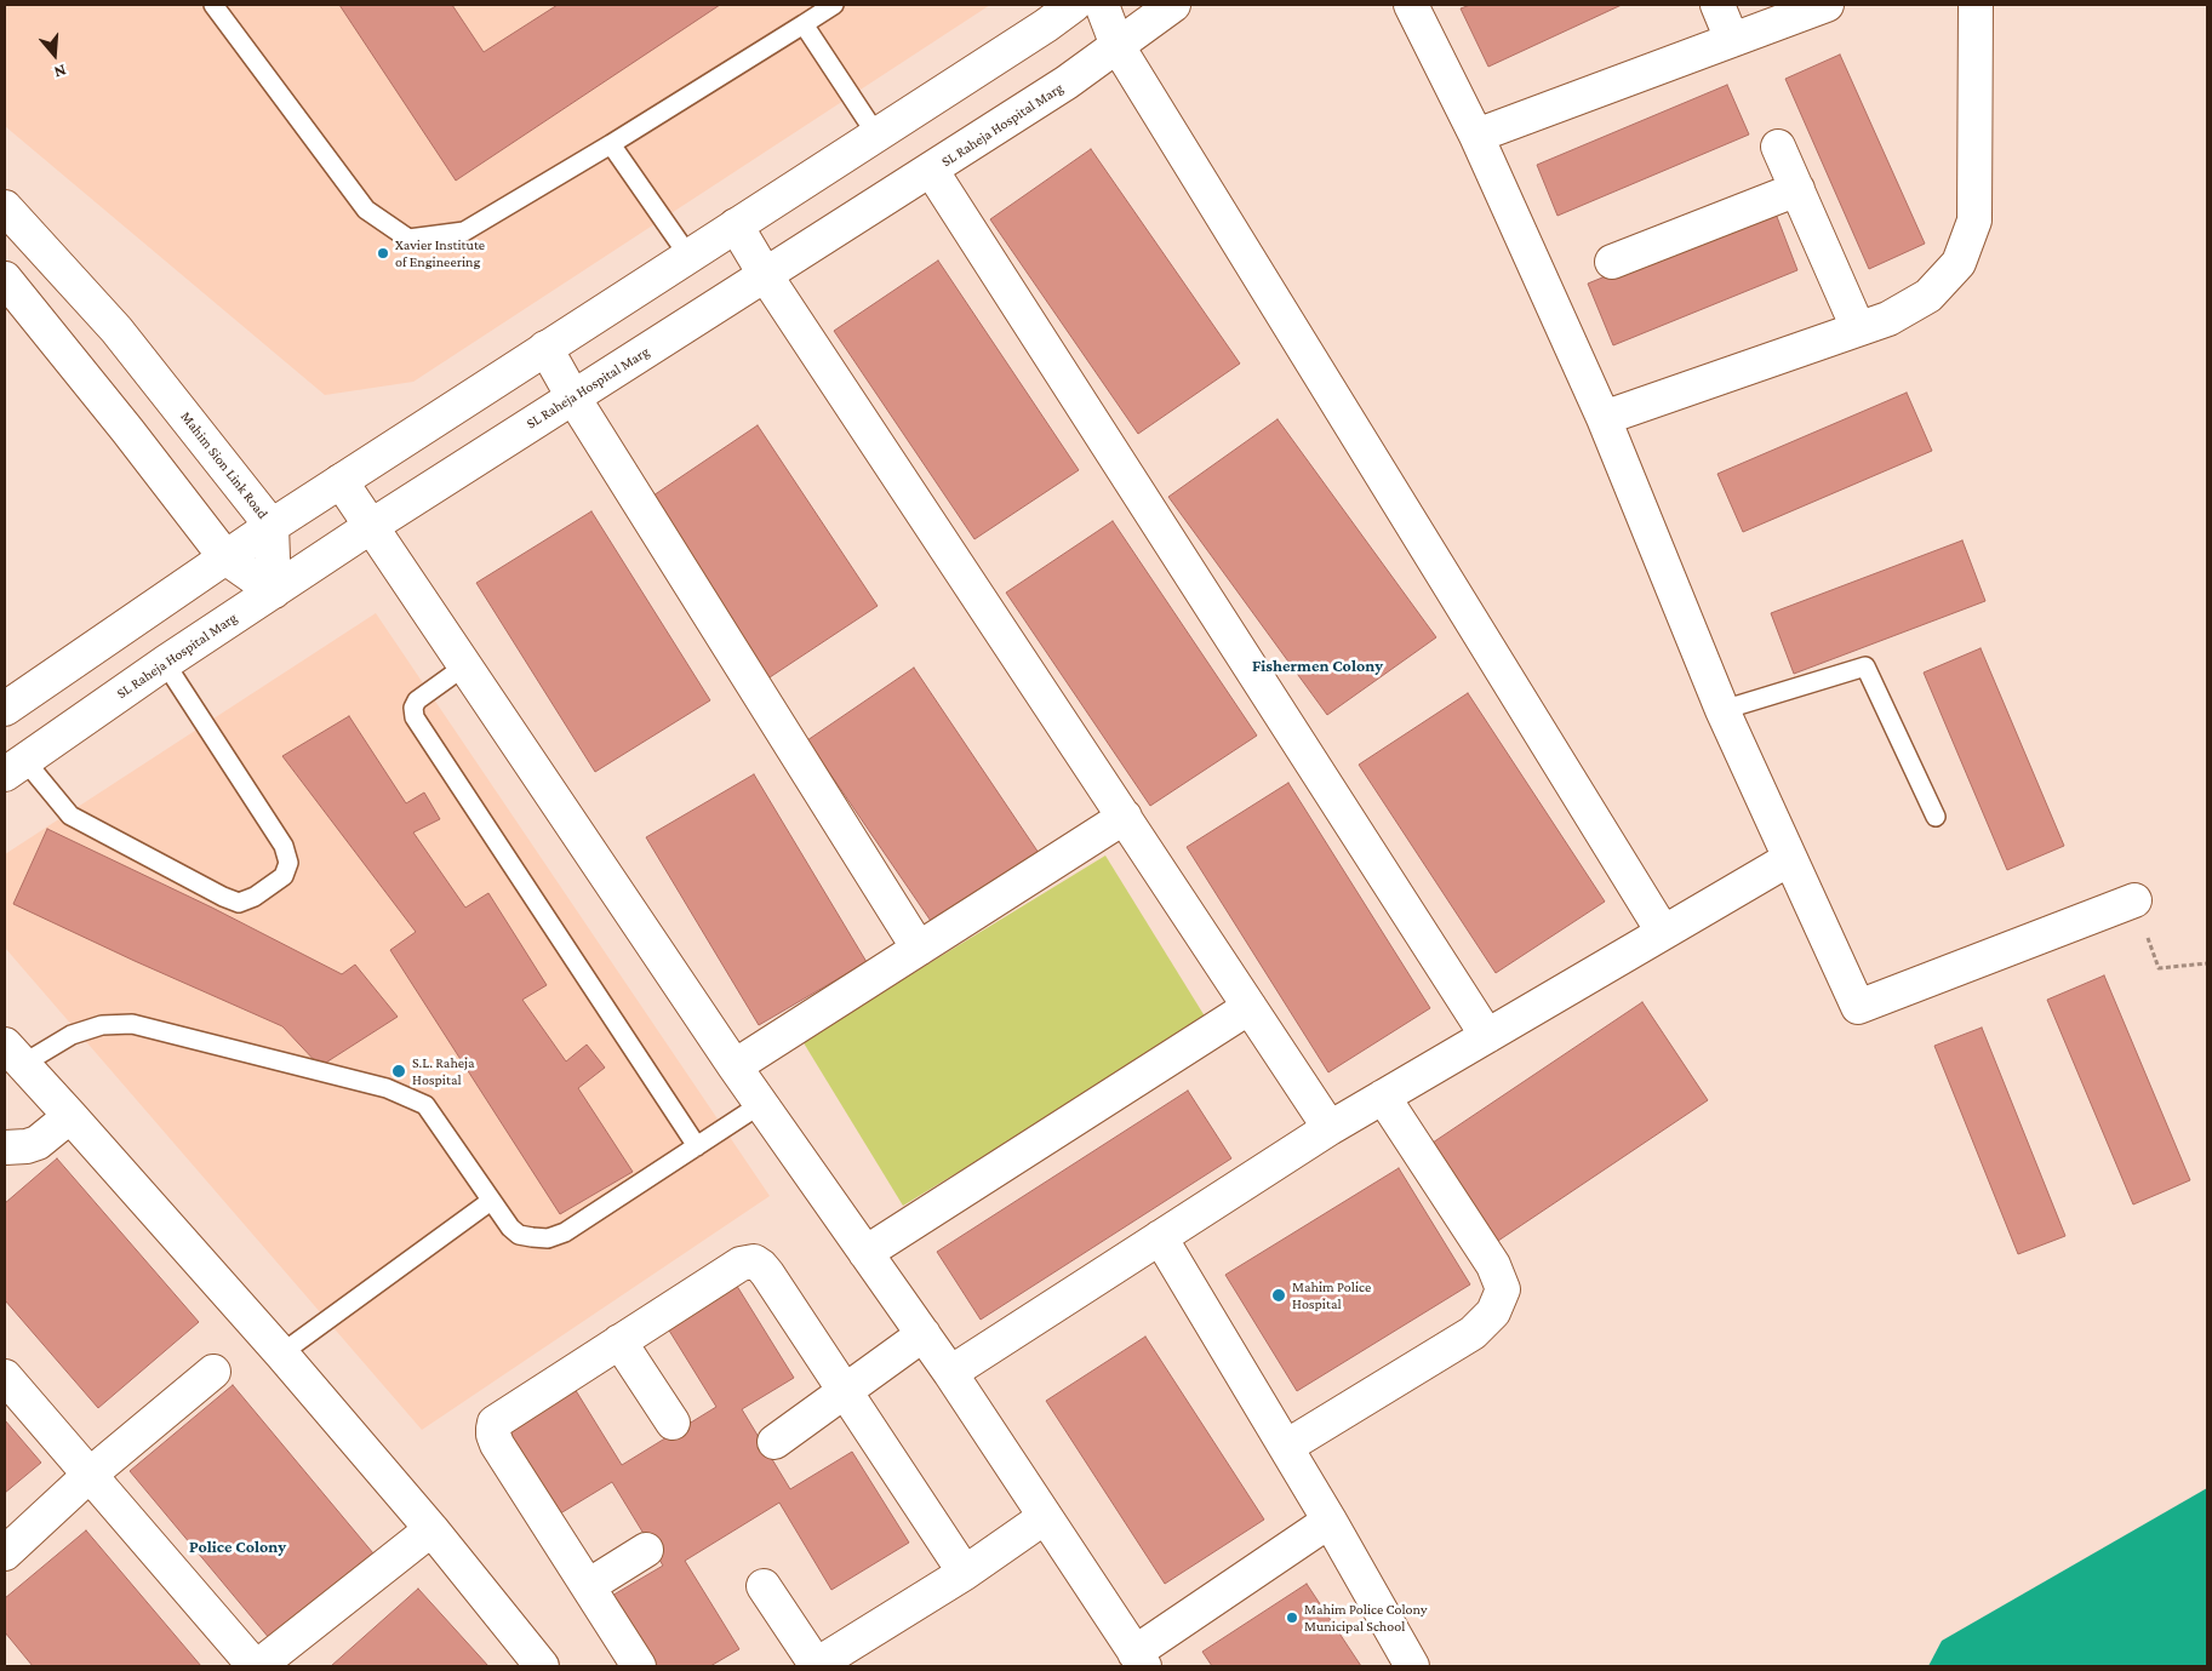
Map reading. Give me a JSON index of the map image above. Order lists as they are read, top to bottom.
{
  "streets": {
    "street": ["SL Raheja Hospital Marg", "Mahim Sion Link Road"]
  },
  "crossings": [
    ["SL Raheja Hospital Marg", "Mahim Sion Link Road"]
  ],
  "districts": ["Fishermen Colony", "Police Colony"],
  "places": [
    "Xavier Institute of Engineering",
    "S.L. Raheja Hospital",
    "Mahim Police Hospital",
    "Mahim Police Colony Municipal School"
  ],
  "north": "bottom"
}
